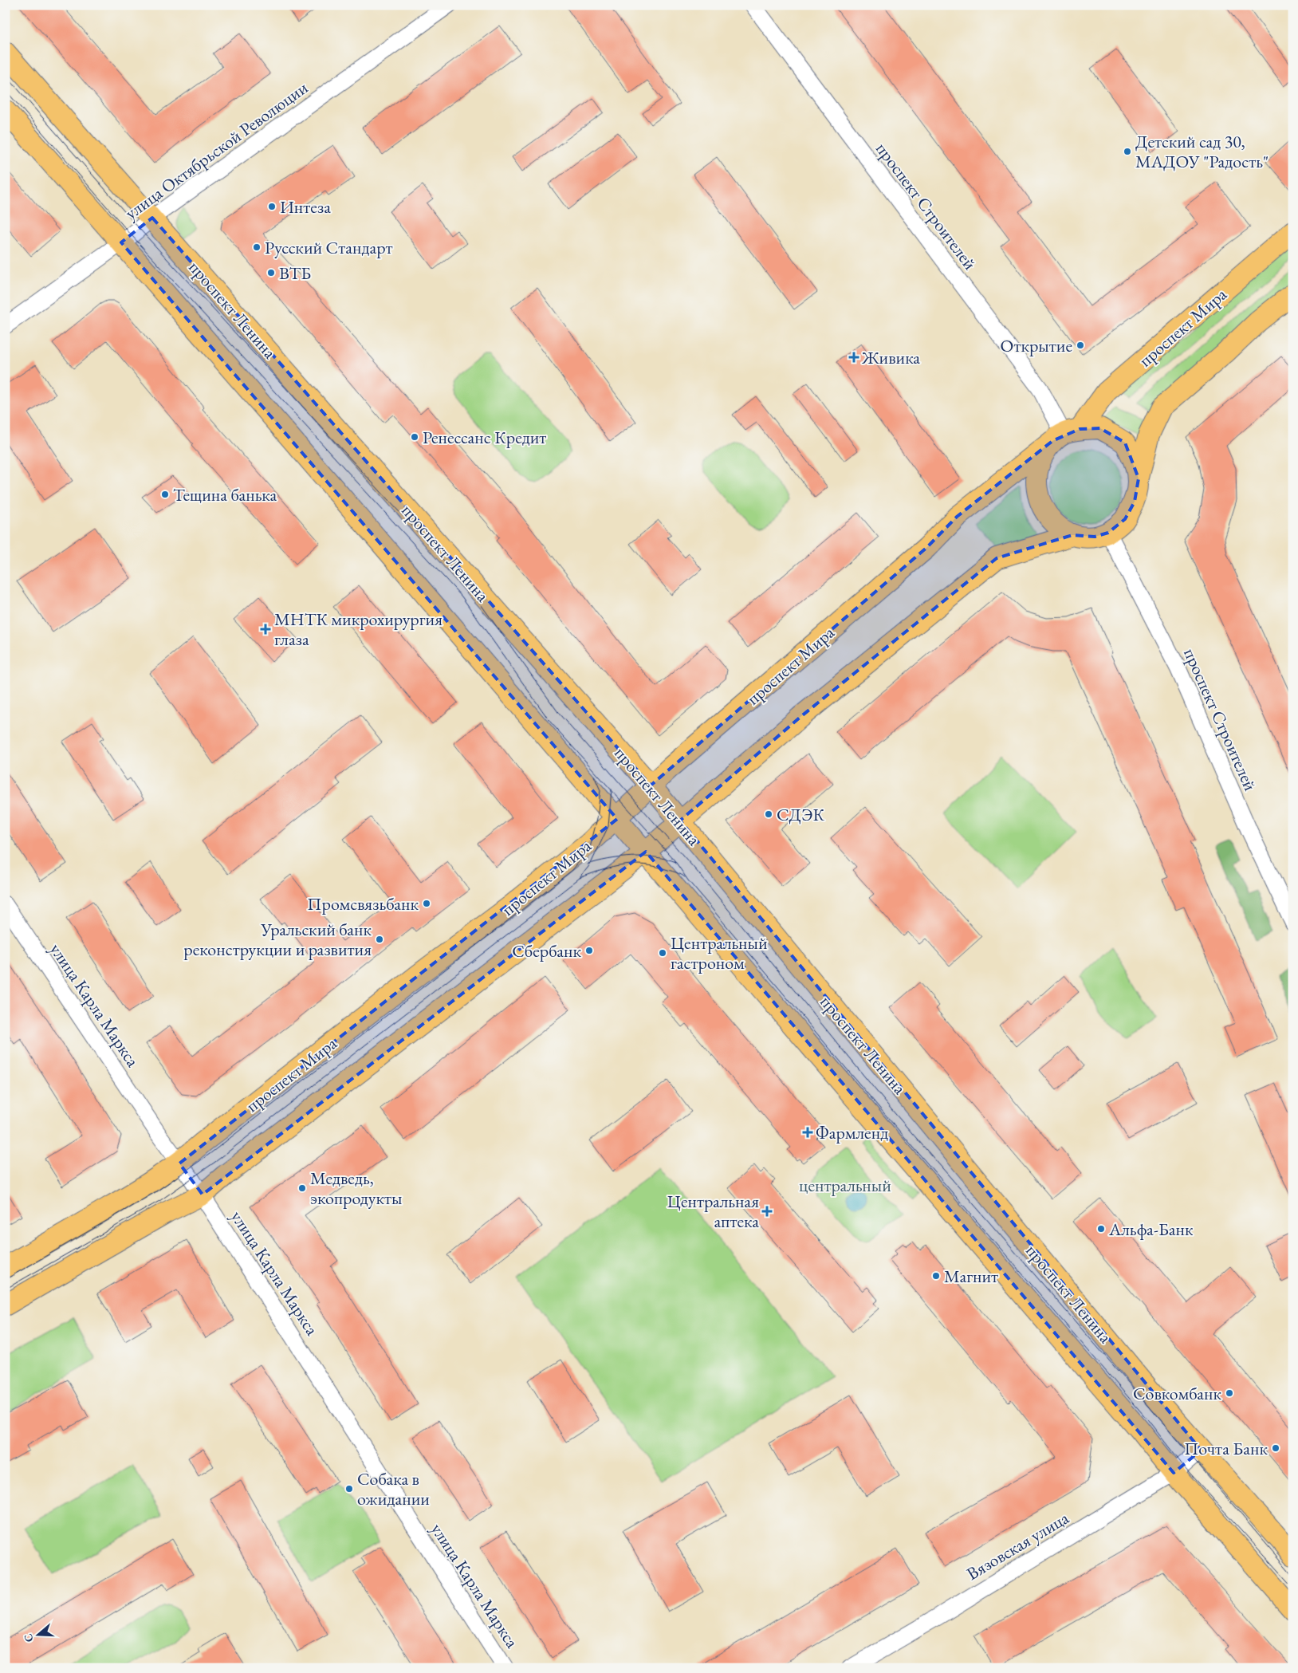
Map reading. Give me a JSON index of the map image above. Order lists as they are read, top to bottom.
{
  "streets": {
    "main road": ["проспект Ленина", "проспект Мира"],
    "street": [
      "улица Октябрьской Революции",
      "проспект Строителей",
      "улица Карла Маркса",
      "Вязовская улица"
    ]
  },
  "crossings": [
    ["улица Октябрьской Революции", "проспект Ленина"],
    ["проспект Строителей", "проспект Мира"],
    ["проспект Ленина", "проспект Мира"],
    ["проспект Ленина", "Вязовская улица"],
    ["проспект Мира", "улица Карла Маркса"]
  ],
  "parks": ["центральный"],
  "places": {
    "other": [
      "Детский сад 30, МАДОУ \"Радость\"",
      "Интеза",
      "Русский Стандарт",
      "ВТБ",
      "Открытие",
      "Ренессанс Кредит",
      "Тещина банька",
      "СДЭК",
      "Промсвязьбанк",
      "Уральский банк реконструкции и развития",
      "Сбербанк",
      "Центральный гастроном",
      "Медведь, экопродукты",
      "Альфа-Банк",
      "Магнит",
      "Совкомбанк",
      "Почта Банк",
      "Собака в ожидании"
    ],
    "health": [
      "Живика",
      "МНТК микрохирургия глаза",
      "Фармленд",
      "Центральная аптека"
    ]
  },
  "north": "left"
}
